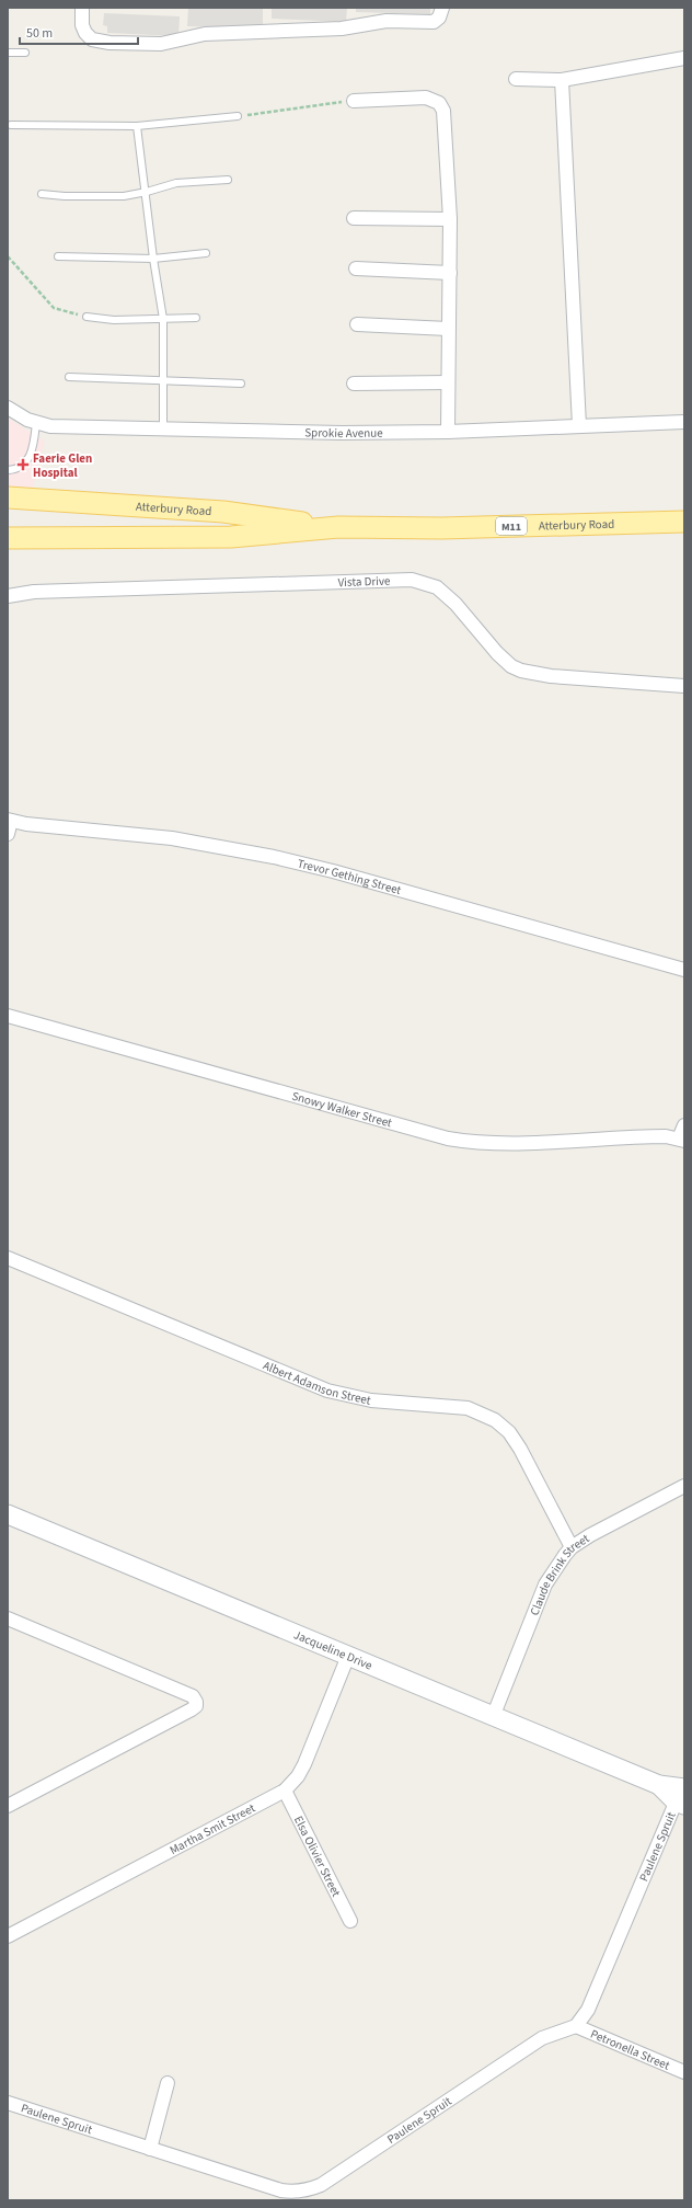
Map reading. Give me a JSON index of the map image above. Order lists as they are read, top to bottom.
{
  "streets": {
    "main road": ["Atterbury Road", "M11"],
    "street": [
      "Sprokie Avenue",
      "Vista Drive",
      "Trevor Gething Street",
      "Snowy Walker Street",
      "Albert Adamson Street",
      "Claude Brink Street",
      "Jacqueline Drive",
      "Martha Smit Street",
      "Paulene Spruit",
      "Elsa Olivier Street",
      "Petronella Street"
    ]
  },
  "crossings": [
    ["Albert Adamson Street", "Claude Brink Street"],
    ["Claude Brink Street", "Jacqueline Drive"],
    ["Jacqueline Drive", "Martha Smit Street"],
    ["Jacqueline Drive", "Paulene Spruit"],
    ["Martha Smit Street", "Elsa Olivier Street"],
    ["Paulene Spruit", "Petronella Street"]
  ],
  "places": {
    "health": ["Faerie Glen Hospital"]
  },
  "scale_bar": "50 m"
}
